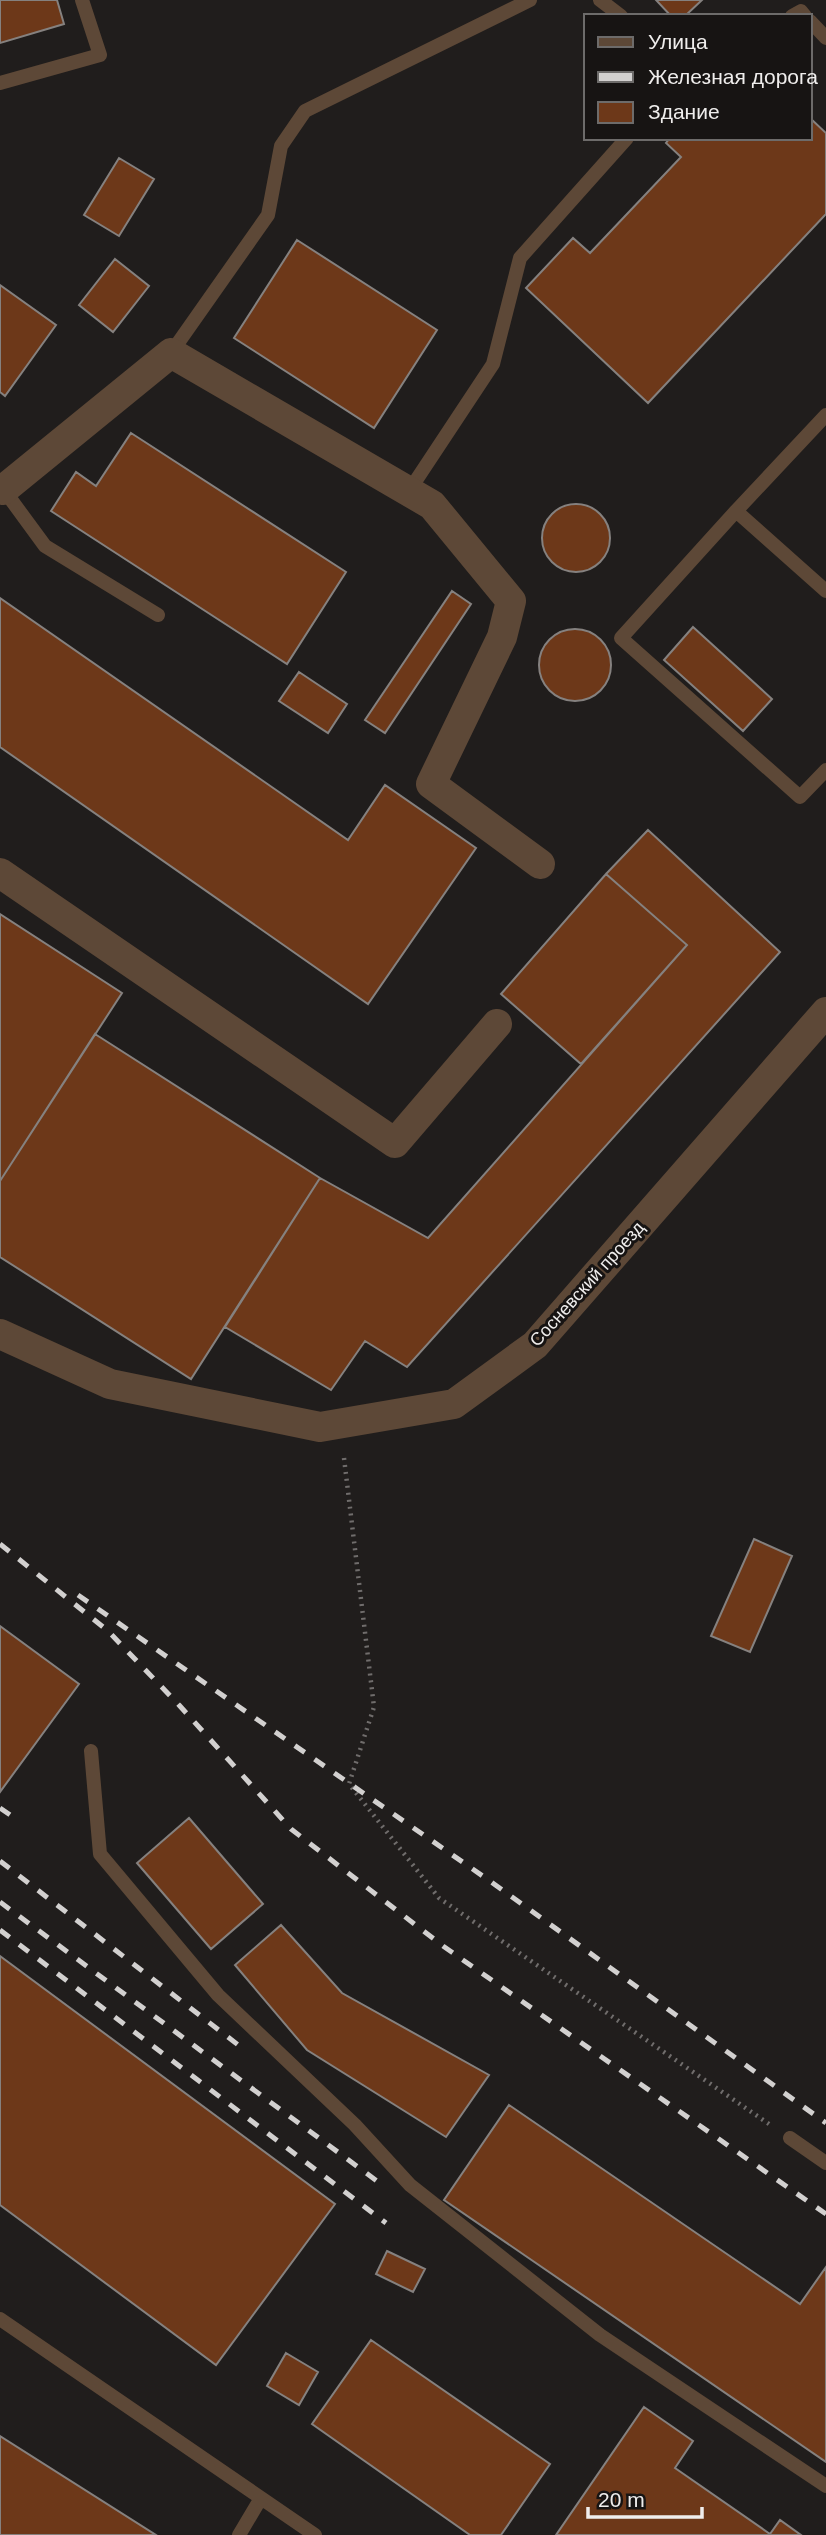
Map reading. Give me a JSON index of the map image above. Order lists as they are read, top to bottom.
{
  "streets": {
    "street": ["Сосневский проезд"]
  },
  "legend": ["Улица", "Железная дорога", "Здание"],
  "scale_bar": "20 m"
}
